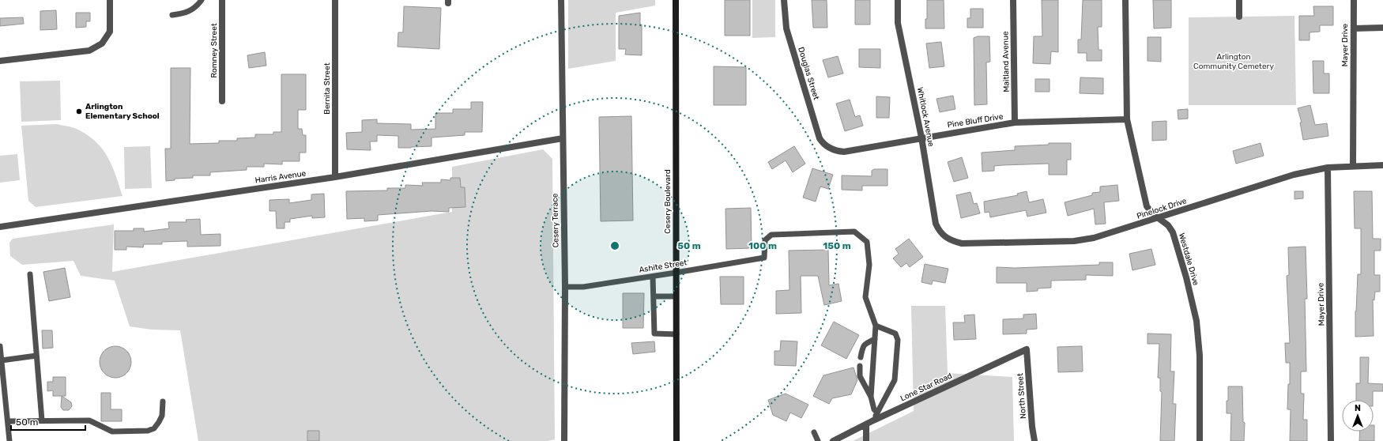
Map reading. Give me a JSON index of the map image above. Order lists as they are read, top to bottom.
{
  "streets": {
    "main road": ["Cesery Boulevard"],
    "street": [
      "Mayer Drive",
      "Romney Street",
      "Maitland Avenue",
      "Douglas Street",
      "Bernita Street",
      "Whitlock Avenue",
      "Pine Bluff Drive",
      "Harris Avenue",
      "Pinelock Drive",
      "Cesery Terrace",
      "Westdale Drive",
      "Lone Star Road",
      "North Street"
    ],
    "lane": ["Ashite Street"]
  },
  "crossings": [
    ["Mayer Drive", "Pinelock Drive"],
    ["Maitland Avenue", "Pine Bluff Drive"],
    ["Douglas Street", "Pine Bluff Drive"],
    ["Bernita Street", "Harris Avenue"],
    ["Whitlock Avenue", "Pine Bluff Drive"],
    ["Whitlock Avenue", "Pinelock Drive"],
    ["Pine Bluff Drive", "Westdale Drive"],
    ["Harris Avenue", "Cesery Terrace"],
    ["Cesery Boulevard", "Ashite Street"],
    ["Pinelock Drive", "Westdale Drive"],
    ["Cesery Terrace", "Ashite Street"],
    ["Lone Star Road", "North Street"]
  ],
  "parks": ["Arlington Community Cemetery"],
  "places": ["Arlington Elementary School"],
  "scale_bar": "50 m",
  "north": "top",
  "rings": ["50 m", "100 m", "150 m"]
}
